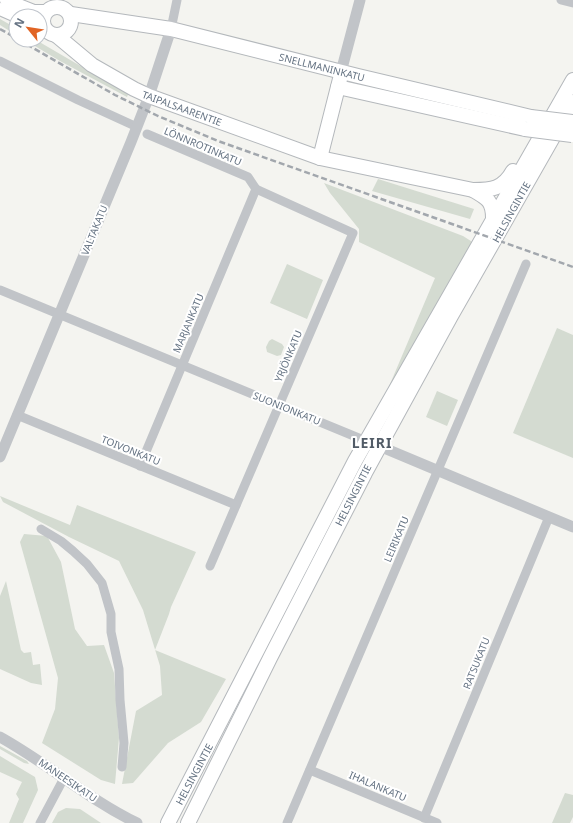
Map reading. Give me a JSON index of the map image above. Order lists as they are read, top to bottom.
{
  "streets": {
    "main road": ["SNELLMANINKATU", "TAIPALSAARENTIE", "HELSINGINTIE"],
    "street": [
      "LÖNNROTINKATU",
      "VALTAKATU",
      "MARJANKATU",
      "YRJÖNKATU",
      "SUONIONKATU",
      "TOIVONKATU",
      "LEIRIKATU",
      "RATSUKATU",
      "MANEESIKATU",
      "IHALANKATU"
    ]
  },
  "crossings": [
    ["SNELLMANINKATU", "HELSINGINTIE"],
    ["SNELLMANINKATU", "VALTAKATU"],
    ["TAIPALSAARENTIE", "VALTAKATU"],
    ["LÖNNROTINKATU", "MARJANKATU"],
    ["LÖNNROTINKATU", "YRJÖNKATU"],
    ["HELSINGINTIE", "SUONIONKATU"],
    ["VALTAKATU", "SUONIONKATU"],
    ["VALTAKATU", "TOIVONKATU"],
    ["MARJANKATU", "SUONIONKATU"],
    ["MARJANKATU", "TOIVONKATU"],
    ["YRJÖNKATU", "SUONIONKATU"],
    ["YRJÖNKATU", "TOIVONKATU"],
    ["SUONIONKATU", "LEIRIKATU"],
    ["SUONIONKATU", "RATSUKATU"],
    ["LEIRIKATU", "IHALANKATU"],
    ["RATSUKATU", "IHALANKATU"]
  ],
  "districts": ["LEIRI"],
  "north": "top left"
}
